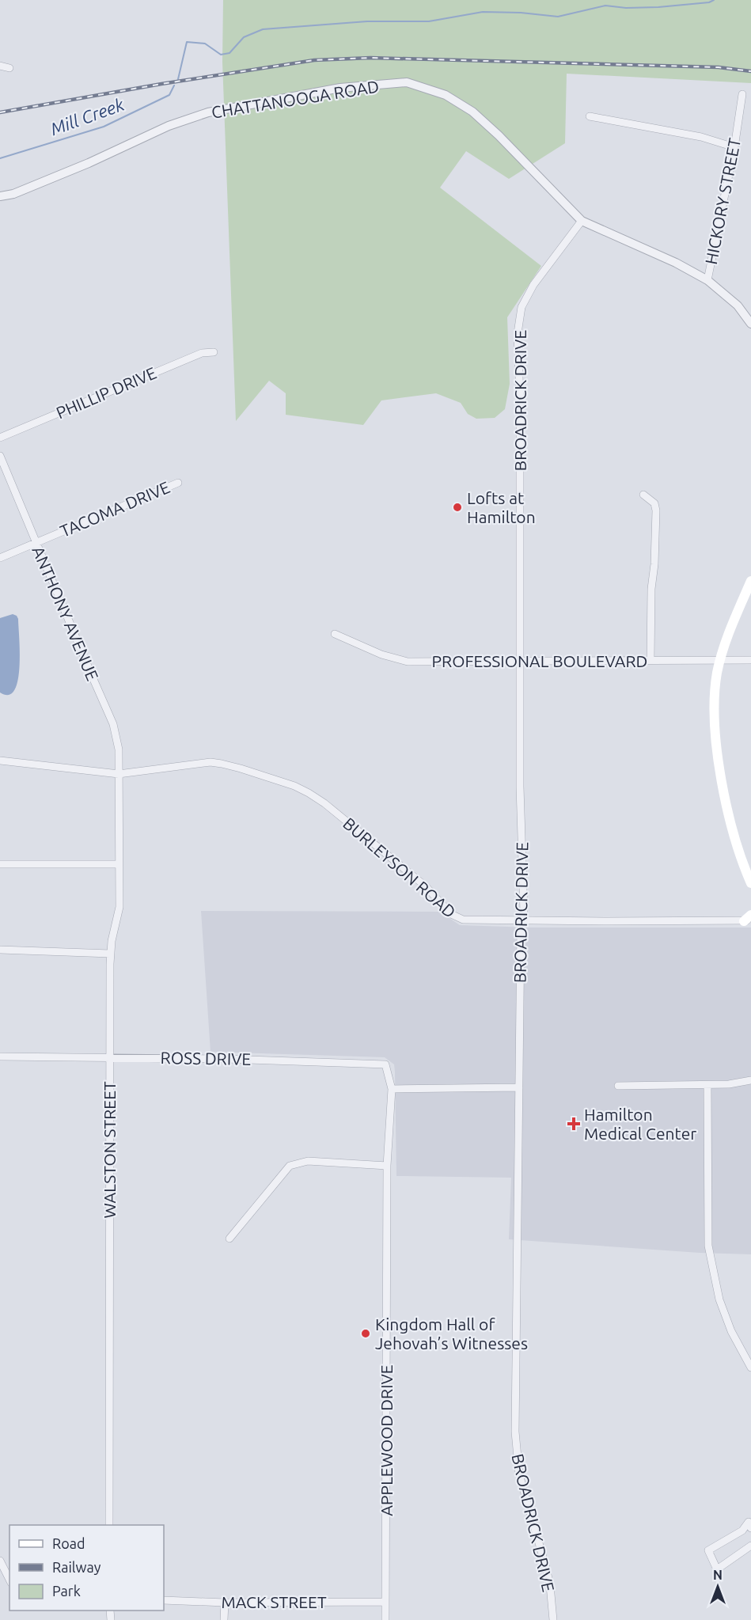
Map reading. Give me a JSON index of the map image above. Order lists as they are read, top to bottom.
{
  "streets": {
    "street": [
      "CHATTANOOGA ROAD",
      "HICKORY STREET",
      "PHILLIP DRIVE",
      "BROADRICK DRIVE",
      "TACOMA DRIVE",
      "ANTHONY AVENUE",
      "PROFESSIONAL BOULEVARD",
      "BURLEYSON ROAD",
      "ROSS DRIVE",
      "WALSTON STREET",
      "APPLEWOOD DRIVE",
      "MACK STREET"
    ]
  },
  "crossings": [
    ["CHATTANOOGA ROAD", "HICKORY STREET"],
    ["CHATTANOOGA ROAD", "BROADRICK DRIVE"],
    ["BROADRICK DRIVE", "PROFESSIONAL BOULEVARD"],
    ["BROADRICK DRIVE", "BURLEYSON ROAD"],
    ["TACOMA DRIVE", "ANTHONY AVENUE"],
    ["ANTHONY AVENUE", "BURLEYSON ROAD"],
    ["ANTHONY AVENUE", "WALSTON STREET"],
    ["BURLEYSON ROAD", "WALSTON STREET"],
    ["ROSS DRIVE", "WALSTON STREET"],
    ["ROSS DRIVE", "APPLEWOOD DRIVE"],
    ["APPLEWOOD DRIVE", "MACK STREET"]
  ],
  "water": ["Mill Creek"],
  "places": {
    "other": ["Lofts at Hamilton", "Kingdom Hall of Jehovah’s Witnesses"],
    "health": ["Hamilton Medical Center"]
  },
  "legend": ["Road", "Railway", "Park"],
  "north": "top"
}
